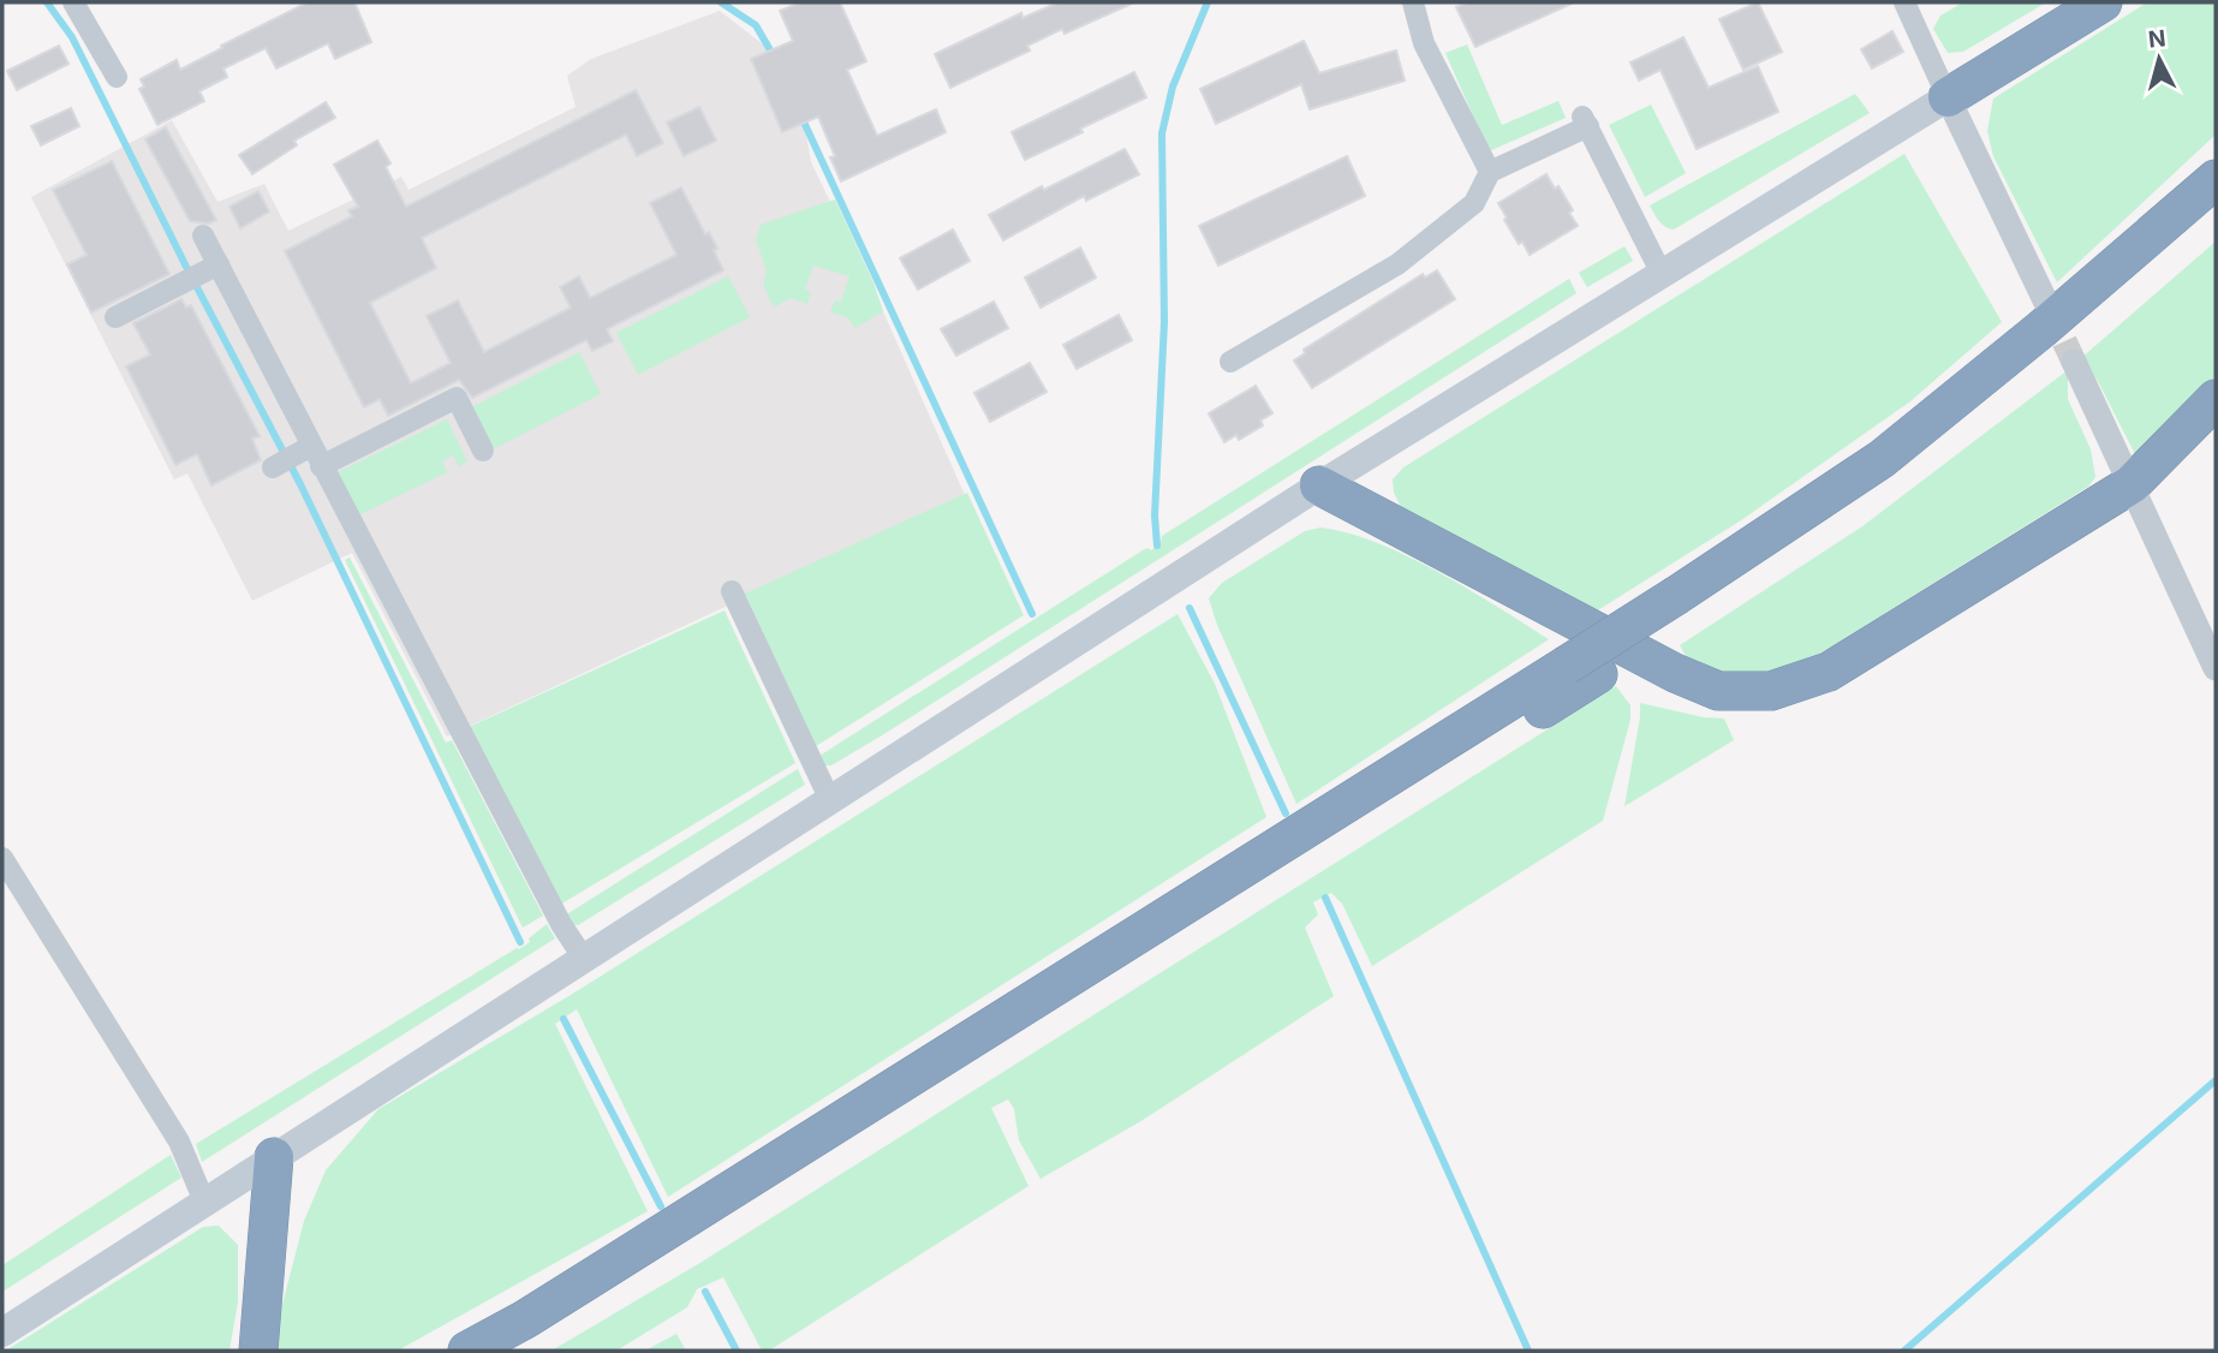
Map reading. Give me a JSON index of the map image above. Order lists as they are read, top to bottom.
{
  "north": "top"
}
